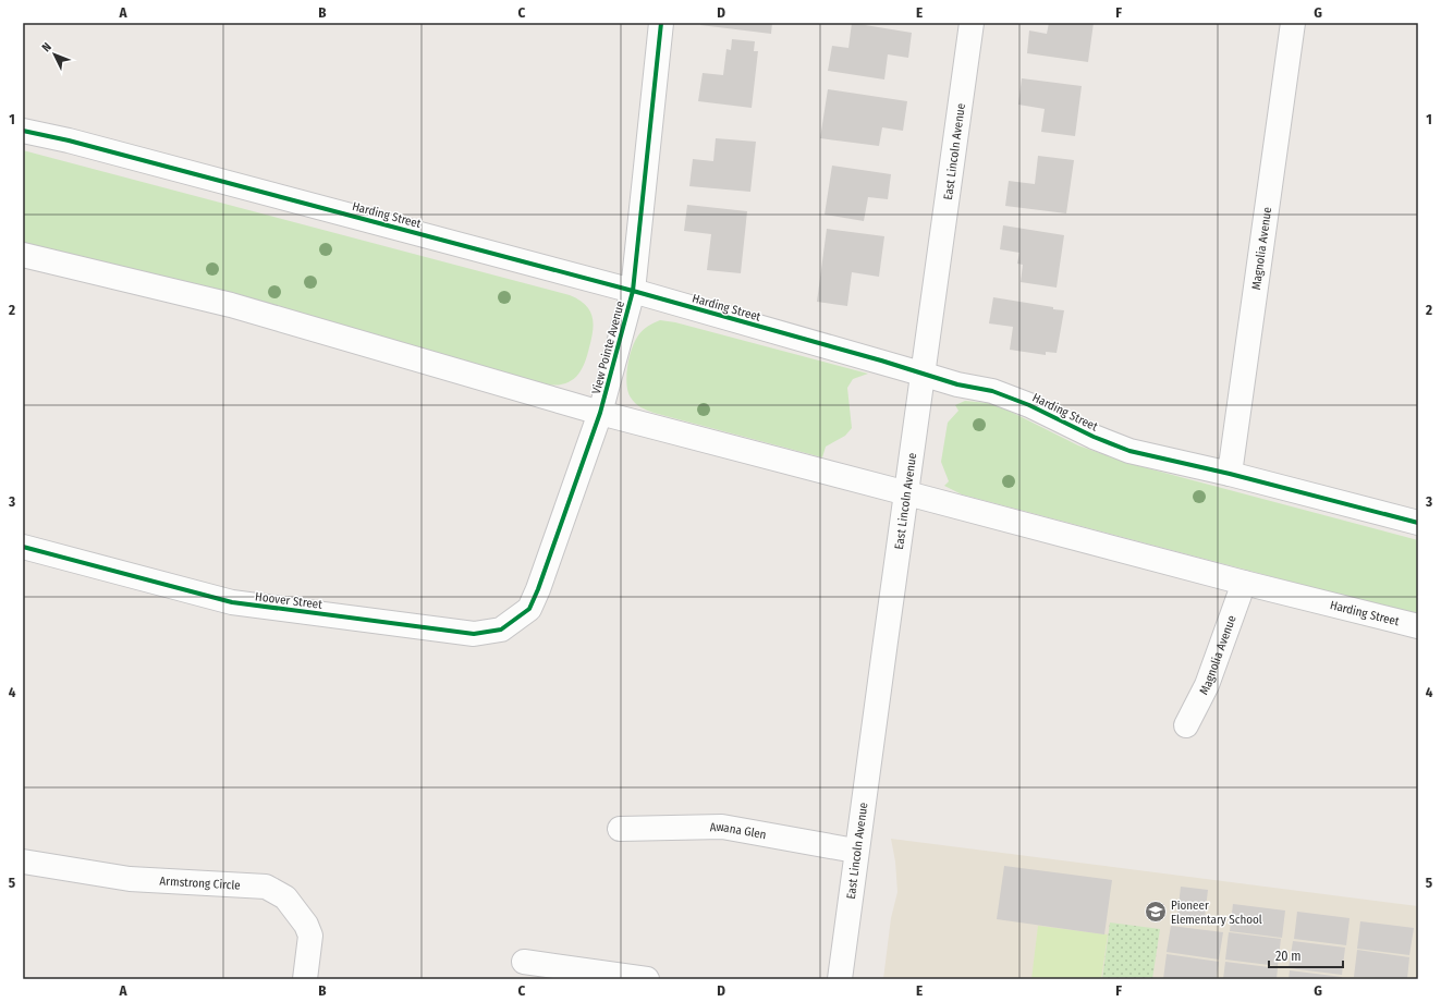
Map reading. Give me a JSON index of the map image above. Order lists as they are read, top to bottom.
{
  "streets": {
    "street": [
      "East Lincoln Avenue",
      "Harding Street",
      "Magnolia Avenue",
      "View Pointe Avenue",
      "Hoover Street",
      "Awana Glen",
      "Armstrong Circle"
    ]
  },
  "crossings": [
    ["East Lincoln Avenue", "Harding Street"],
    ["East Lincoln Avenue", "Awana Glen"],
    ["Harding Street", "Magnolia Avenue"],
    ["Harding Street", "View Pointe Avenue"],
    ["View Pointe Avenue", "Hoover Street"]
  ],
  "places": {
    "school or university": ["Pioneer Elementary School"]
  },
  "scale_bar": "20 m",
  "north": "top left",
  "grid": {
    "columns": [
      "A",
      "B",
      "C",
      "D",
      "E",
      "F",
      "G"
    ],
    "rows": [
      "1",
      "2",
      "3",
      "4",
      "5"
    ]
  }
}
